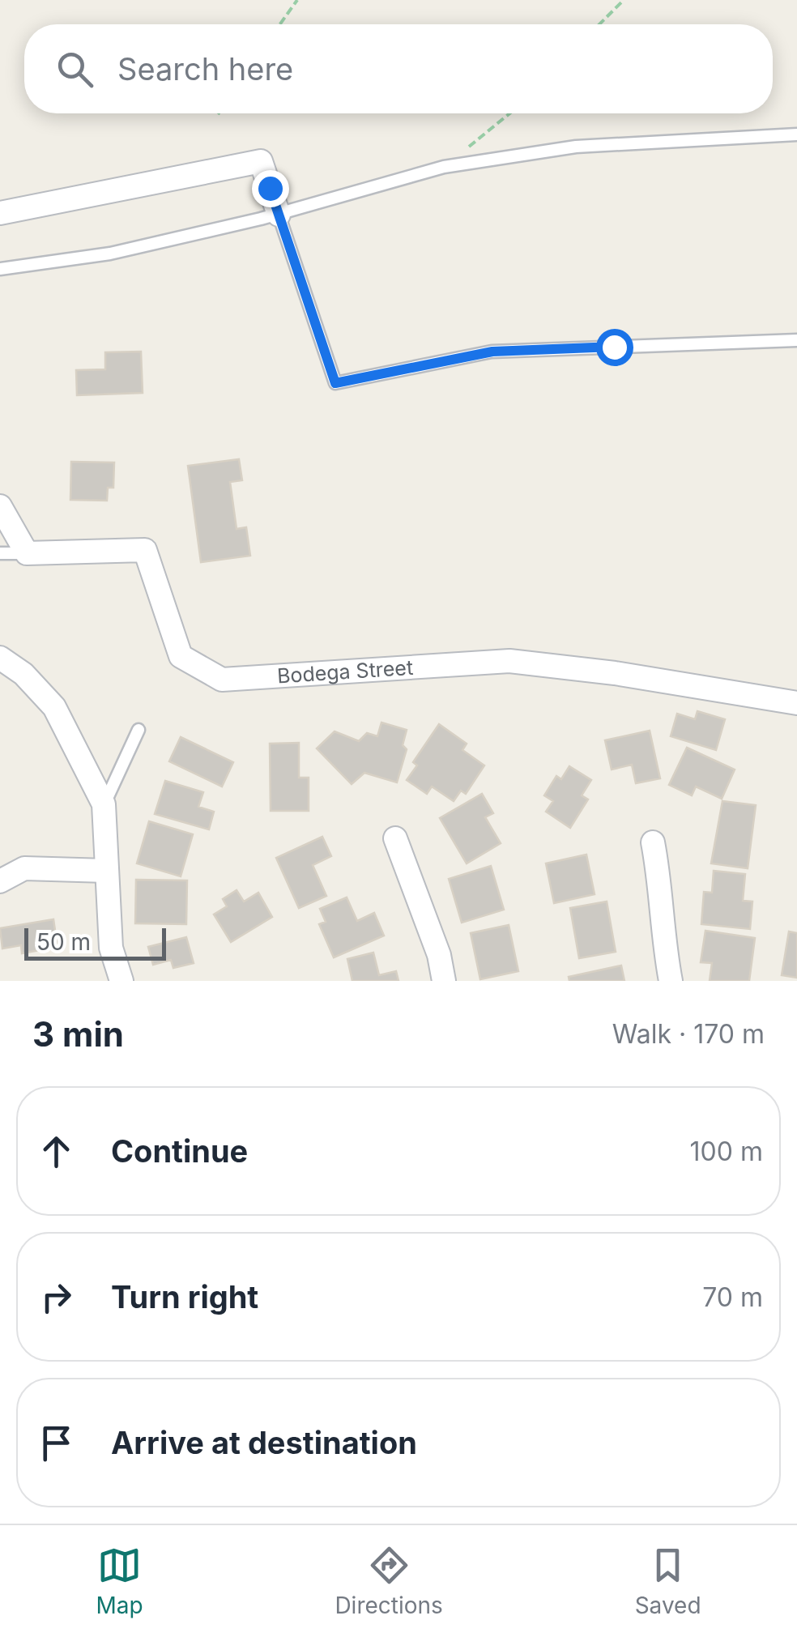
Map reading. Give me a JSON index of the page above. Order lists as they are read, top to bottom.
{
  "streets": {
    "street": ["Bodega Street"]
  },
  "scale_bar": "50 m",
  "page": {
    "search": "Search here",
    "scale": "50 m",
    "heading": ["3 min", "Walk · 170 m"],
    "list": [
      ["Continue", "100 m"],
      ["Turn right", "70 m"],
      "Arrive at destination"
    ],
    "nav": ["Map", "Directions", "Saved"]
  }
}
